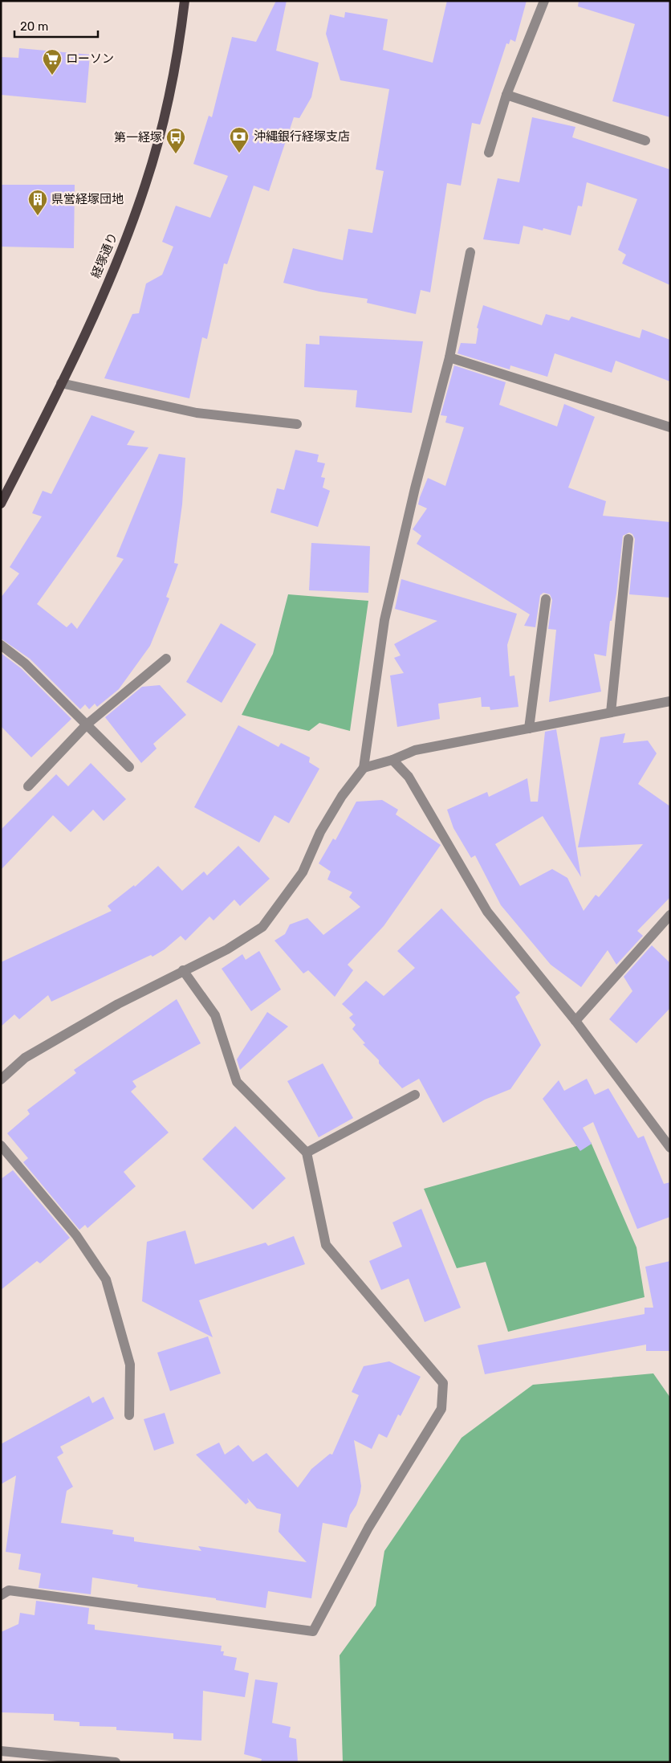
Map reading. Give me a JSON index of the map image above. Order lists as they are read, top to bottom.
{
  "streets": {
    "main road": ["経塚通り"]
  },
  "places": {
    "supermarket": ["ローソン"],
    "bank": ["沖縄銀行経塚支店"],
    "bus stop": ["第一経塚"],
    "building": ["県営経塚団地"]
  },
  "scale_bar": "20 m"
}
